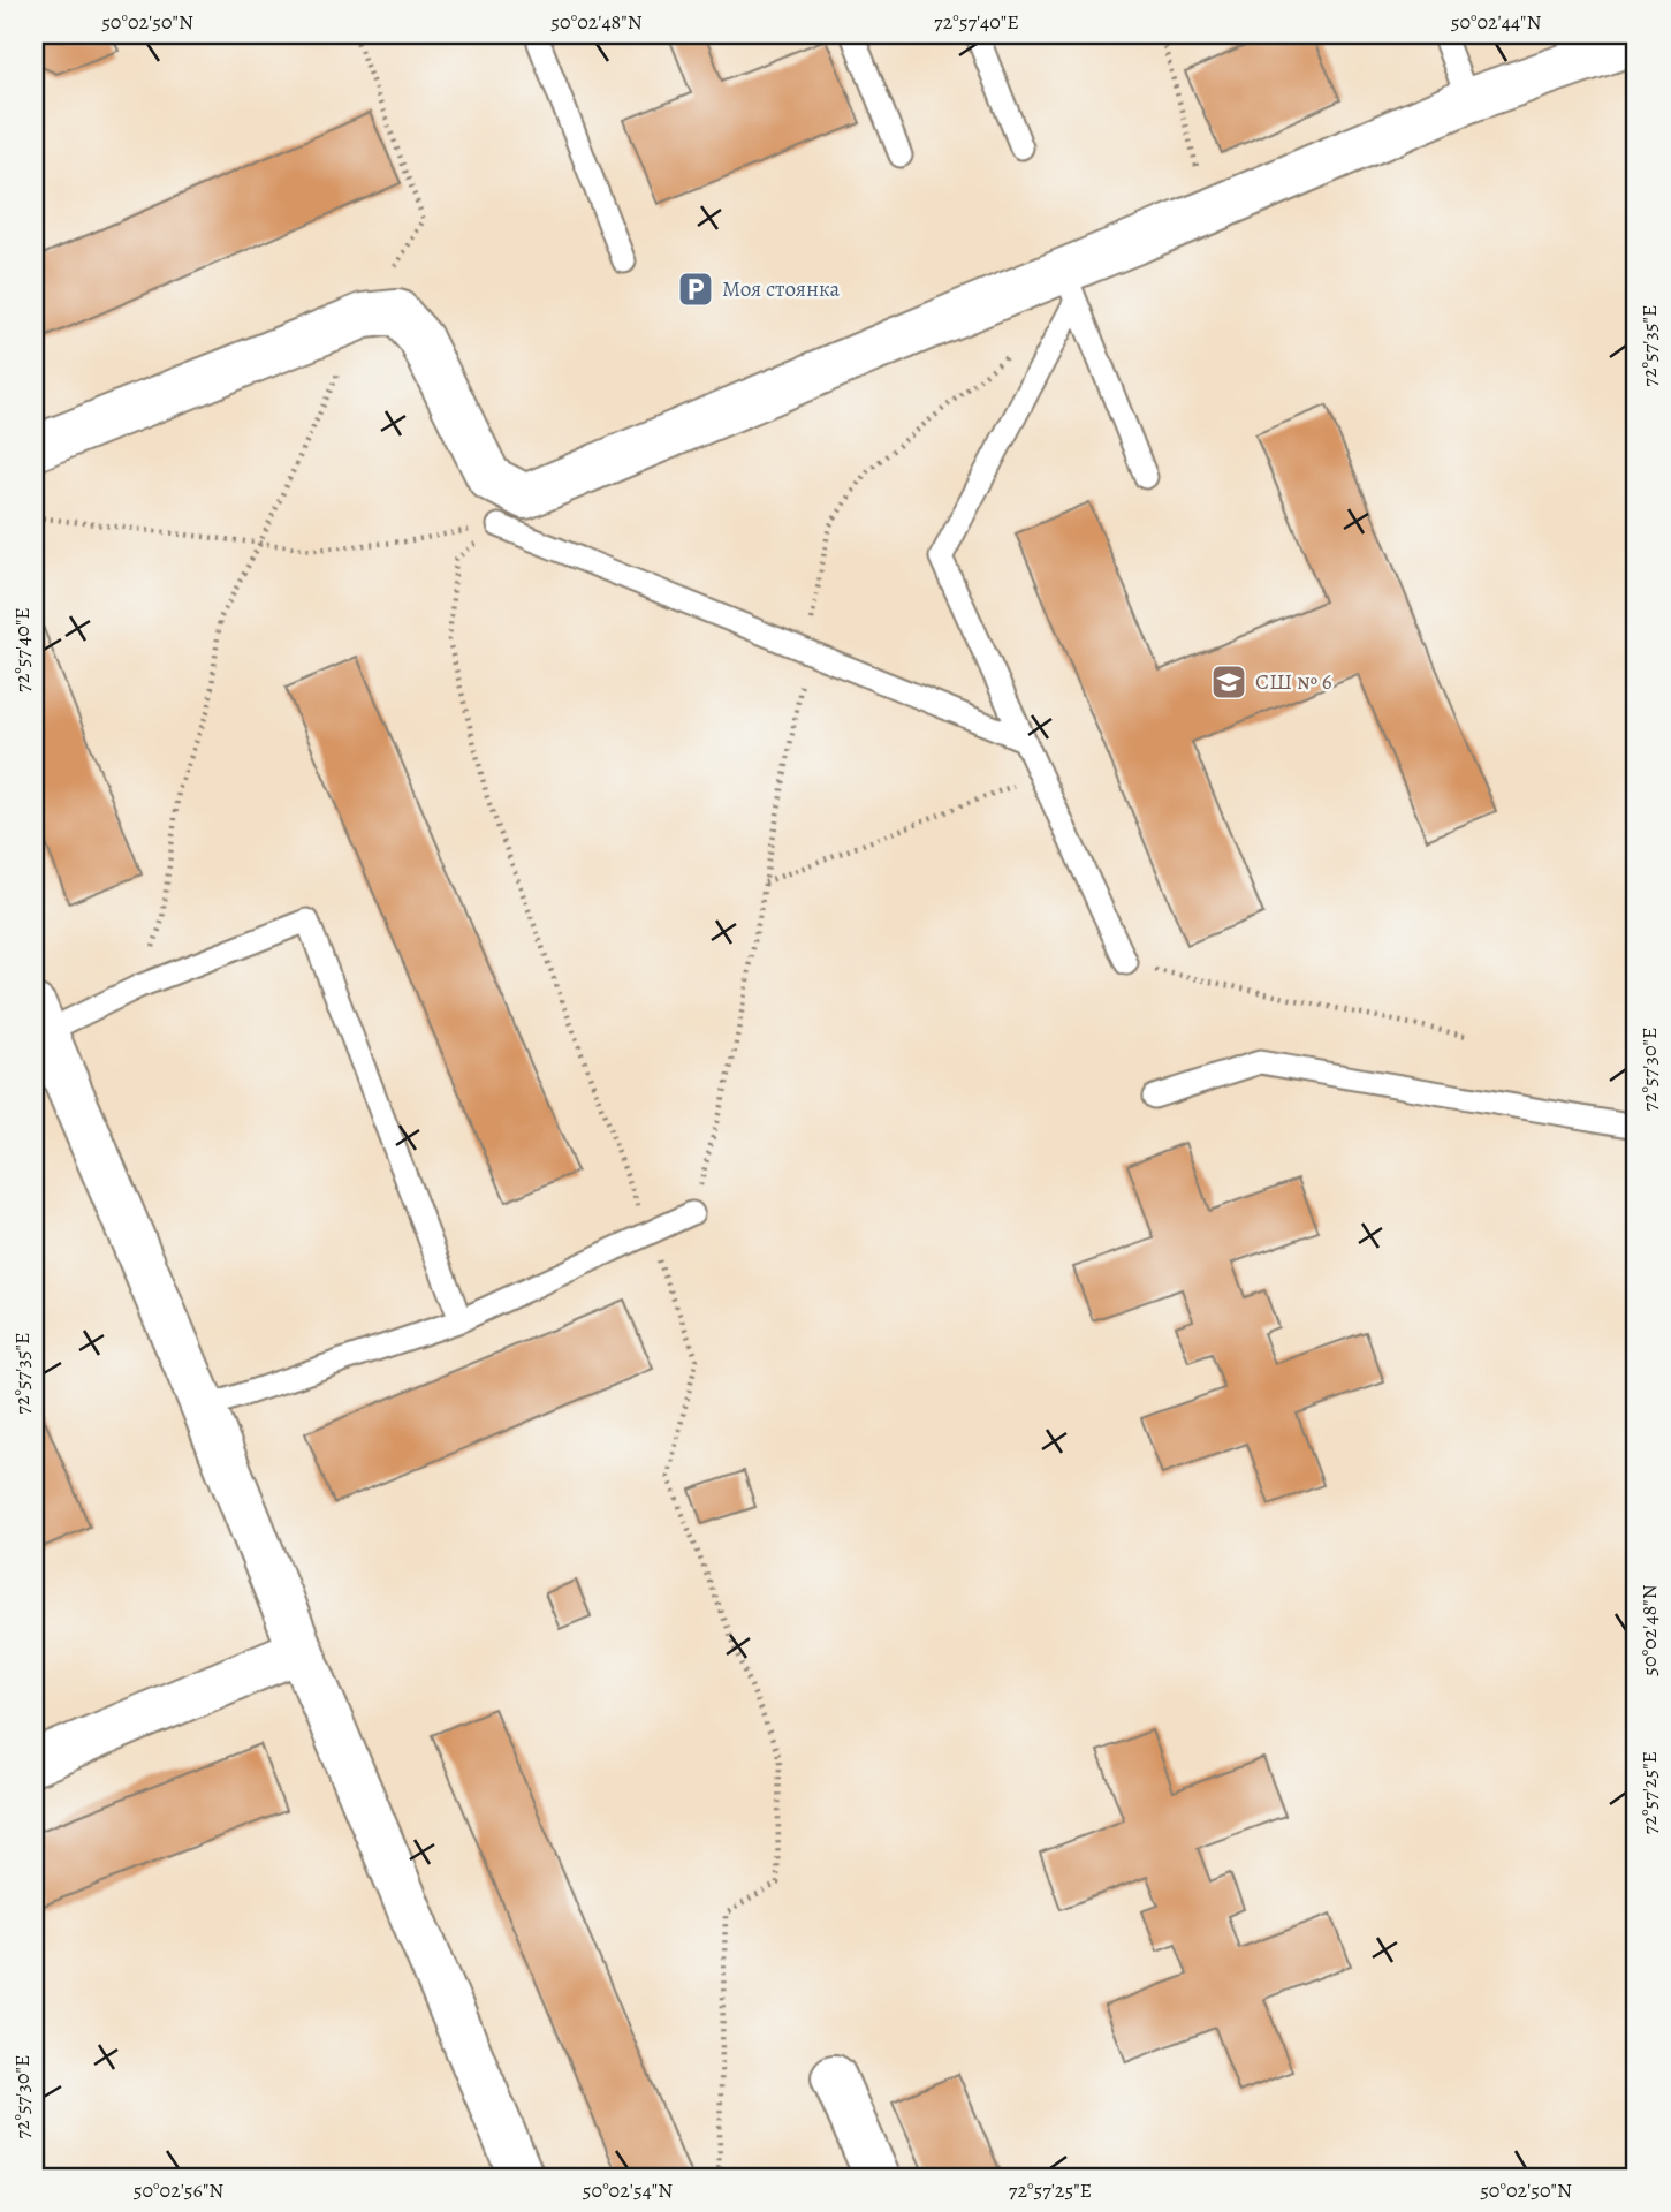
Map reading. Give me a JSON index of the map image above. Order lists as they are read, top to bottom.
{
  "places": {
    "parking": ["Моя стоянка"],
    "school or university": ["СШ № 6"]
  },
  "coordinates": [
    "50°02'50\"N",
    "50°02'48\"N",
    "72°57'40\"E",
    "50°02'44\"N",
    "72°57'35\"E",
    "72°57'30\"E",
    "72°57'25\"E",
    "50°02'56\"N",
    "50°02'54\"N"
  ]
}
